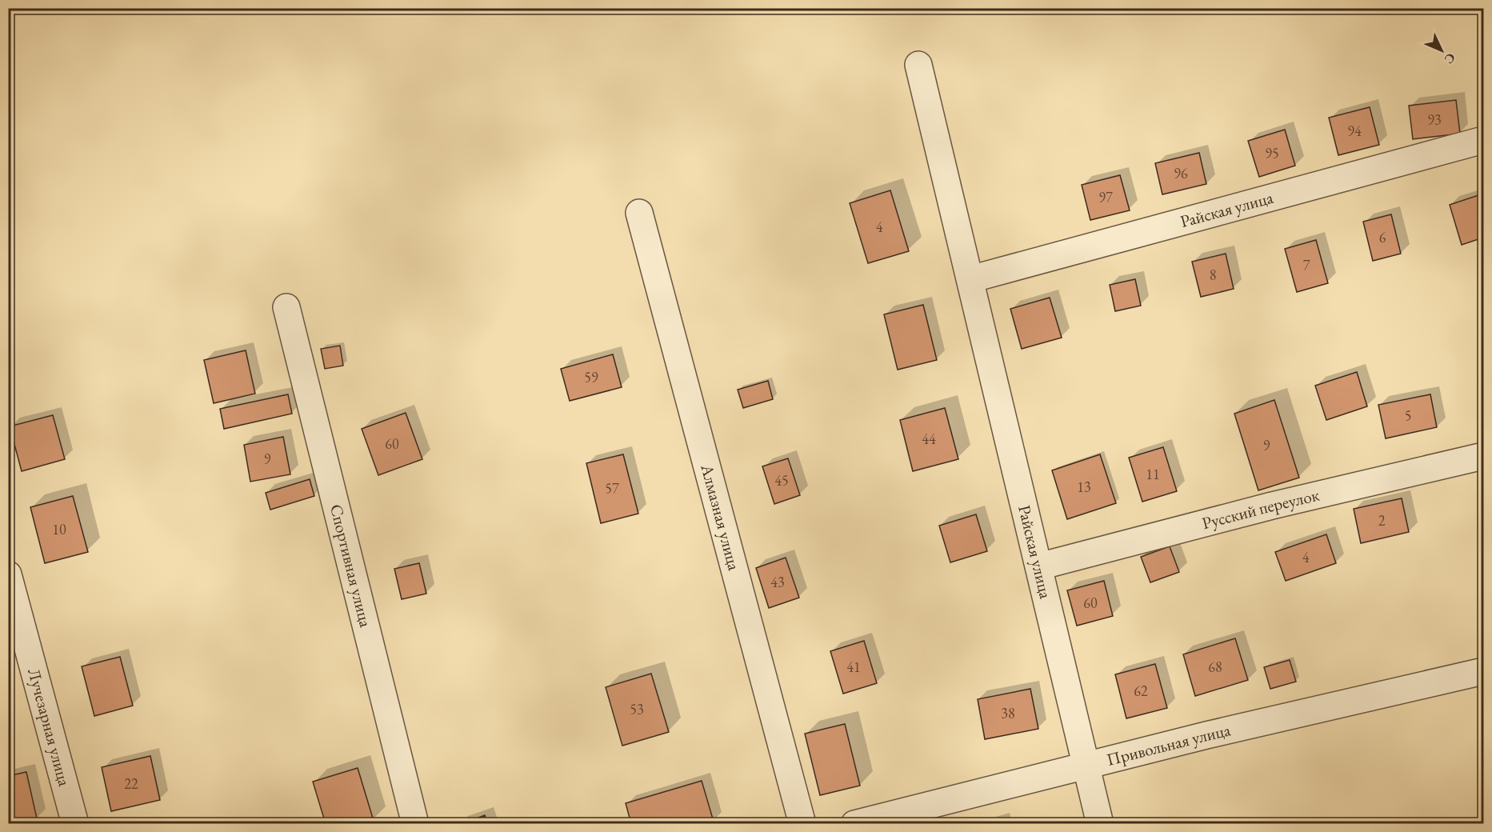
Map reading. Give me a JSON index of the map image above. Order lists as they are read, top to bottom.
{
  "streets": {
    "street": [
      "Райская улица",
      "Русский переулок",
      "Алмазная улица",
      "Спортивная улица",
      "Лучезарная улица",
      "Привольная улица"
    ]
  },
  "crossings": [
    ["Райская улица", "Русский переулок"],
    ["Райская улица", "Привольная улица"]
  ],
  "house_numbers": [
    "93",
    "94",
    "95",
    "96",
    "97",
    "4",
    "6",
    "7",
    "8",
    "59",
    "5",
    "44",
    "60",
    "9",
    "9",
    "11",
    "45",
    "13",
    "57",
    "2",
    "10",
    "4",
    "43",
    "60",
    "41",
    "68",
    "62",
    "53",
    "38",
    "22"
  ],
  "north": "bottom right"
}
